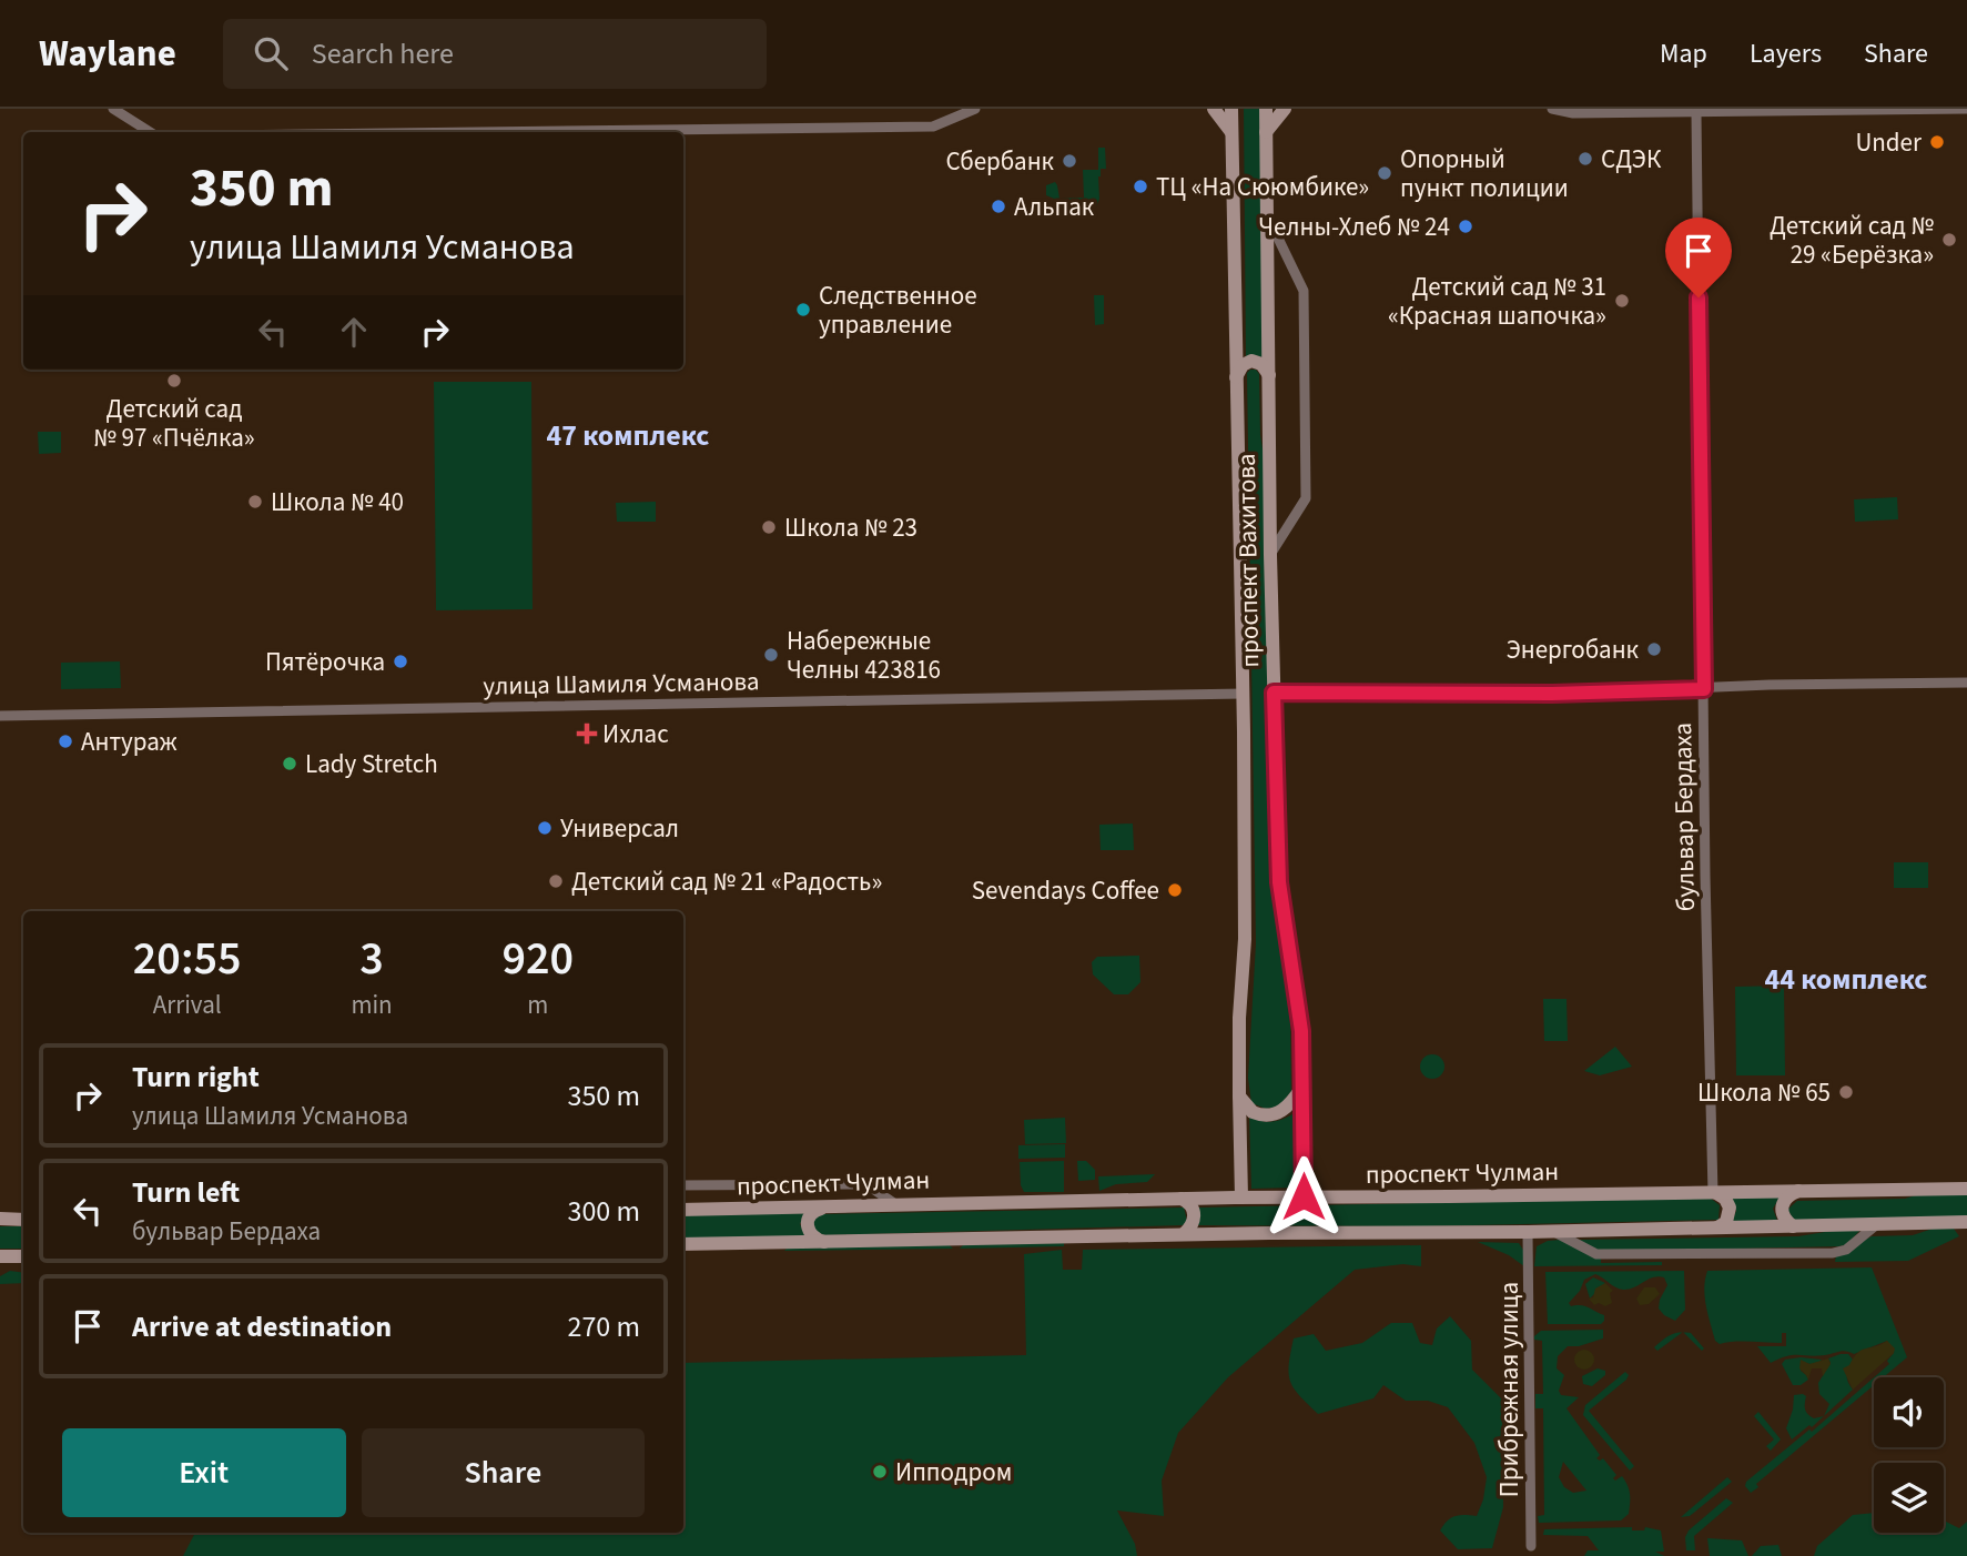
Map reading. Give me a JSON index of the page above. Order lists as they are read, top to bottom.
{
  "streets": {
    "main road": ["проспект Вахитова", "проспект Чулман"],
    "street": ["улица Шамиля Усманова", "бульвар Бердаха", "Прибрежная улица"]
  },
  "crossings": [
    ["проспект Вахитова", "улица Шамиля Усманова"],
    ["проспект Вахитова", "проспект Чулман"],
    ["бульвар Бердаха", "проспект Чулман"]
  ],
  "districts": ["47 комплекс", "44 комплекс"],
  "places": {
    "other": [
      "Under",
      "СДЭК",
      "Сбербанк",
      "Опорный пункт полиции",
      "ТЦ «На Сююмбике»",
      "Альпак",
      "Челны-Хлеб № 24",
      "Детский сад № 29 «Берёзка»",
      "Детский сад № 31 «Красная шапочка»",
      "Следственное управление",
      "Детский сад № 97 «Пчёлка»",
      "Школа № 40",
      "Школа № 23",
      "Энергобанк",
      "Набережные Челны 423816",
      "Пятёрочка",
      "Антураж",
      "Lady Stretch",
      "Универсал",
      "Детский сад № 21 «Радость»",
      "Sevendays Coffee",
      "Школа № 65",
      "Ипподром"
    ],
    "health": ["Ихлас"]
  },
  "page": {
    "header": "Waylane",
    "search": "Search here",
    "nav": ["Map", "Layers", "Share"],
    "turn": ["350 m", "улица Шамиля Усманова"],
    "eta": [
      "20:55",
      "Arrival",
      "3",
      "min",
      "920",
      "m"
    ],
    "list": [
      {
        "name": "Turn right",
        "note": "улица Шамиля Усманова",
        "value": "350 m"
      },
      {
        "name": "Turn left",
        "note": "бульвар Бердаха",
        "value": "300 m"
      },
      {
        "name": "Arrive at destination",
        "value": "270 m"
      }
    ],
    "buttons": ["Exit", "Share"]
  }
}
